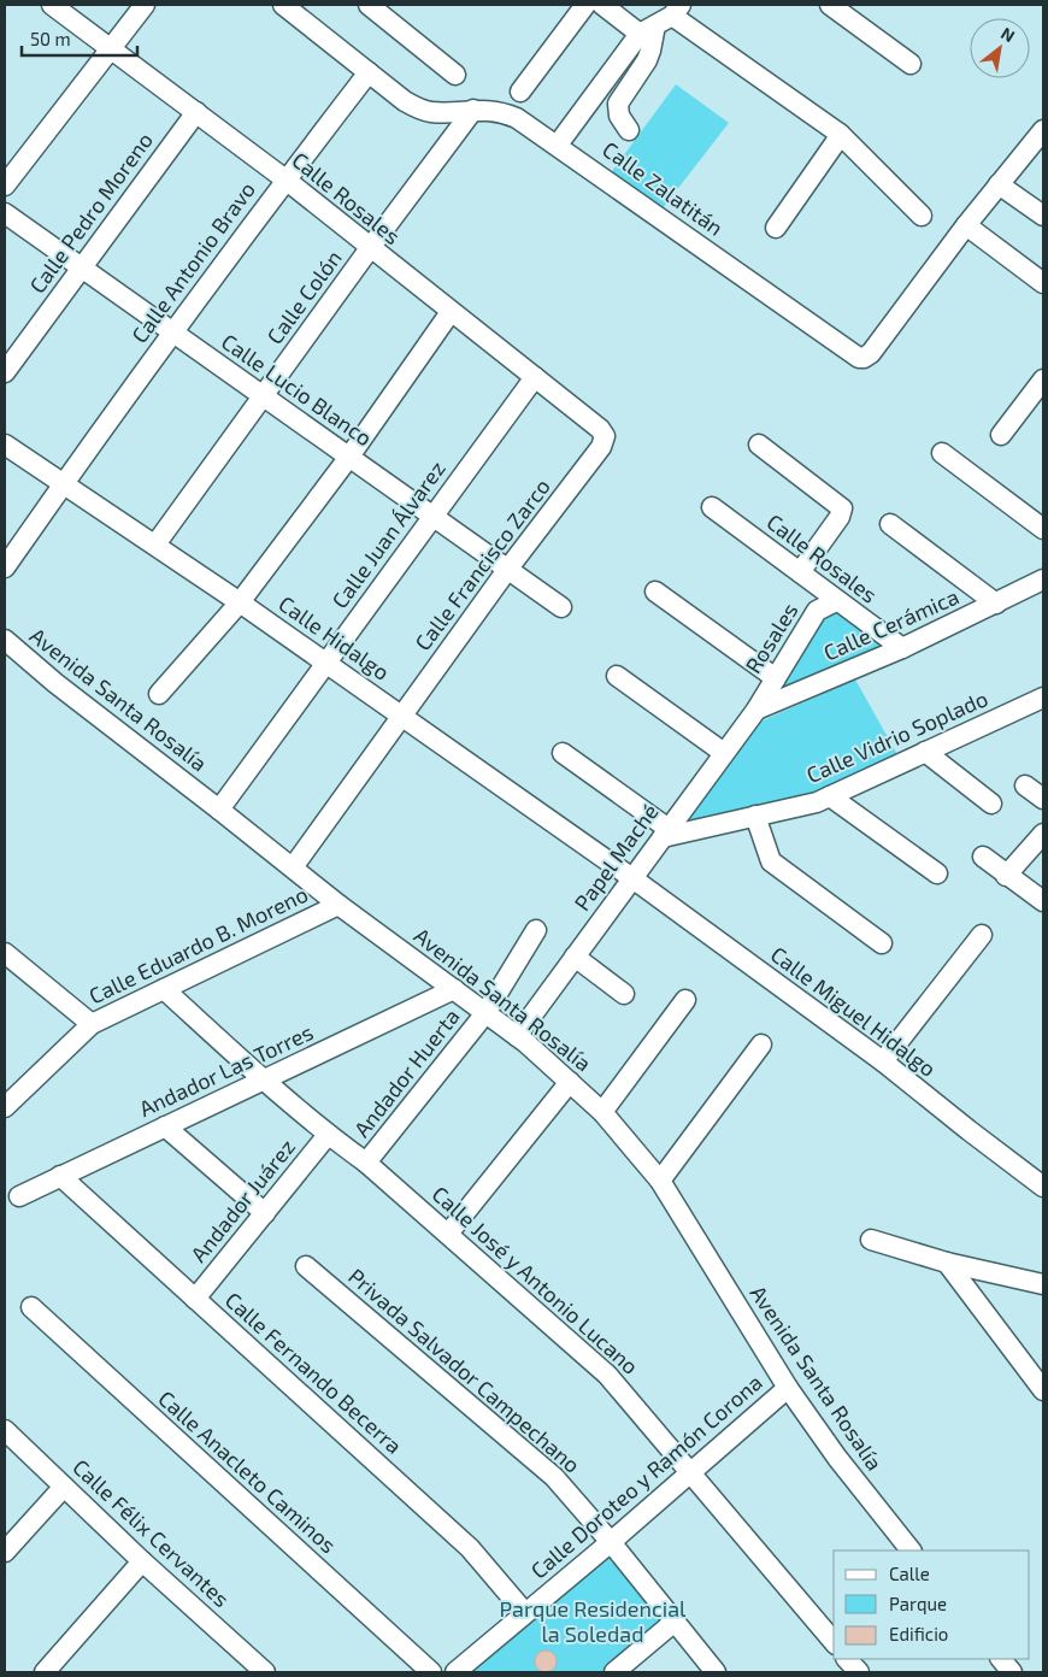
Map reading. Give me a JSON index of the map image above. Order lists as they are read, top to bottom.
{
  "streets": {
    "street": [
      "Calle Zalatitán",
      "Calle Rosales",
      "Calle Pedro Moreno",
      "Calle Antonio Bravo",
      "Calle Colón",
      "Calle Lucio Blanco",
      "Calle Juan Álvarez",
      "Calle Francisco Zarco",
      "Calle Cerámica",
      "Calle Hidalgo",
      "Rosales",
      "Avenida Santa Rosalía",
      "Calle Vidrio Soplado",
      "Papel Maché",
      "Calle Eduardo B. Moreno",
      "Calle Miguel Hidalgo",
      "Andador Las Torres",
      "Andador Huerta",
      "Andador Juárez",
      "Calle José y Antonio Lucano",
      "Privada Salvador Campechano",
      "Calle Fernando Becerra",
      "Calle Anacleto Caminos",
      "Calle Doroteo y Ramón Corona",
      "Calle Félix Cervantes"
    ]
  },
  "crossings": [
    ["Calle Zalatitán", "Calle Antonio Bravo"],
    ["Calle Zalatitán", "Calle Colón"],
    ["Calle Rosales", "Calle Pedro Moreno"],
    ["Calle Rosales", "Calle Antonio Bravo"],
    ["Calle Rosales", "Calle Colón"],
    ["Calle Rosales", "Calle Juan Álvarez"],
    ["Calle Rosales", "Calle Francisco Zarco"],
    ["Calle Rosales", "Calle Cerámica"],
    ["Calle Rosales", "Rosales"],
    ["Calle Pedro Moreno", "Calle Lucio Blanco"],
    ["Calle Antonio Bravo", "Calle Lucio Blanco"],
    ["Calle Antonio Bravo", "Calle Hidalgo"],
    ["Calle Colón", "Calle Lucio Blanco"],
    ["Calle Colón", "Calle Hidalgo"],
    ["Calle Lucio Blanco", "Calle Juan Álvarez"],
    ["Calle Lucio Blanco", "Calle Francisco Zarco"],
    ["Calle Juan Álvarez", "Calle Hidalgo"],
    ["Calle Juan Álvarez", "Avenida Santa Rosalía"],
    ["Calle Francisco Zarco", "Calle Hidalgo"],
    ["Calle Francisco Zarco", "Avenida Santa Rosalía"],
    ["Calle Cerámica", "Rosales"],
    ["Calle Cerámica", "Papel Maché"],
    ["Calle Hidalgo", "Papel Maché"],
    ["Calle Hidalgo", "Calle Miguel Hidalgo"],
    ["Rosales", "Papel Maché"],
    ["Avenida Santa Rosalía", "Papel Maché"],
    ["Avenida Santa Rosalía", "Calle Eduardo B. Moreno"],
    ["Avenida Santa Rosalía", "Andador Las Torres"],
    ["Avenida Santa Rosalía", "Andador Huerta"],
    ["Avenida Santa Rosalía", "Calle Doroteo y Ramón Corona"],
    ["Calle Vidrio Soplado", "Papel Maché"],
    ["Papel Maché", "Calle Miguel Hidalgo"],
    ["Calle Eduardo B. Moreno", "Calle José y Antonio Lucano"],
    ["Andador Las Torres", "Calle José y Antonio Lucano"],
    ["Andador Las Torres", "Calle Fernando Becerra"],
    ["Andador Huerta", "Calle José y Antonio Lucano"],
    ["Andador Juárez", "Calle José y Antonio Lucano"],
    ["Andador Juárez", "Calle Fernando Becerra"],
    ["Calle José y Antonio Lucano", "Calle Doroteo y Ramón Corona"],
    ["Privada Salvador Campechano", "Calle Doroteo y Ramón Corona"],
    ["Calle Fernando Becerra", "Calle Doroteo y Ramón Corona"]
  ],
  "parks": ["Parque Residencial la Soledad"],
  "legend": ["Calle", "Parque", "Edificio"],
  "scale_bar": "50 m",
  "north": "top right"
}
